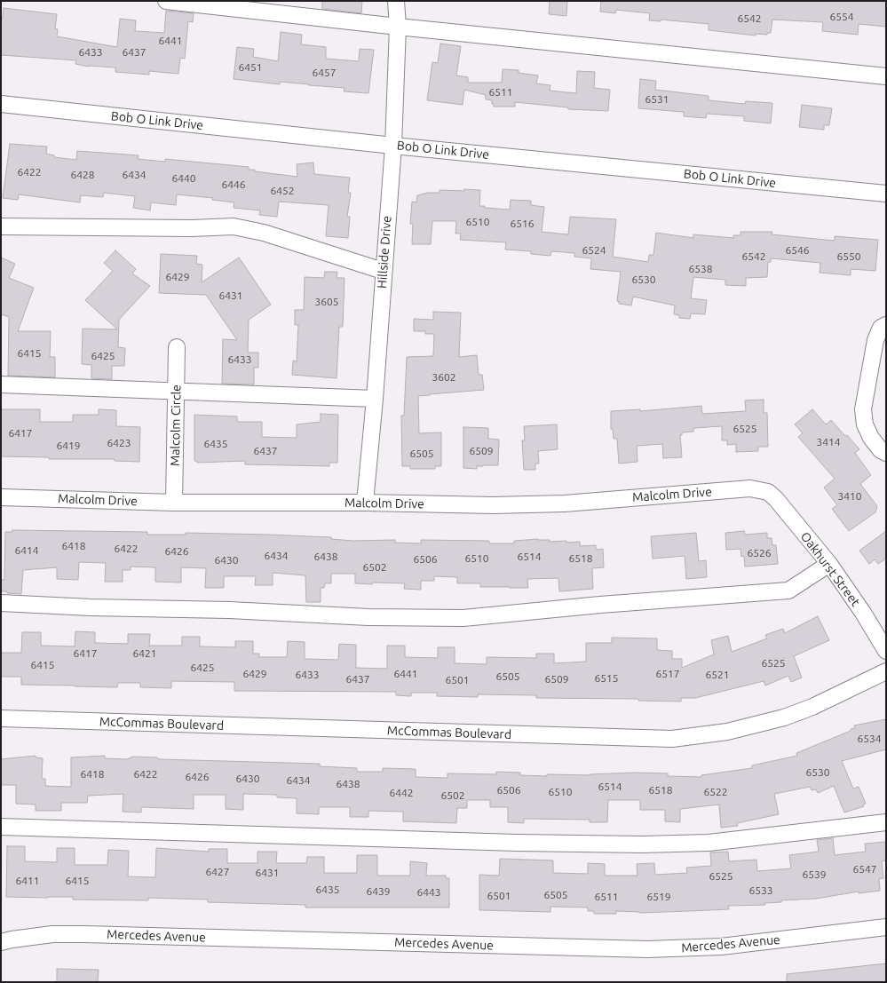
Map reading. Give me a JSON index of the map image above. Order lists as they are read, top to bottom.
{
  "streets": {
    "street": [
      "Bob O Link Drive",
      "Hillside Drive",
      "Malcolm Circle",
      "Malcolm Drive",
      "Oakhurst Street",
      "McCommas Boulevard",
      "Mercedes Avenue"
    ]
  },
  "crossings": [
    ["Bob O Link Drive", "Hillside Drive"],
    ["Hillside Drive", "Malcolm Drive"],
    ["Malcolm Circle", "Malcolm Drive"],
    ["Malcolm Drive", "Oakhurst Street"]
  ],
  "house_numbers": [
    "6554",
    "6542",
    "6441",
    "6433",
    "6437",
    "6451",
    "6457",
    "6511",
    "6531",
    "6422",
    "6428",
    "6434",
    "6440",
    "6446",
    "6452",
    "6510",
    "6516",
    "6524",
    "6546",
    "6542",
    "6550",
    "6538",
    "6429",
    "6530",
    "6431",
    "3605",
    "6415",
    "6425",
    "6433",
    "3602",
    "6525",
    "6417",
    "3414",
    "6423",
    "6435",
    "6419",
    "6437",
    "6509",
    "6505",
    "3410",
    "6418",
    "6422",
    "6414",
    "6426",
    "6526",
    "6434",
    "6438",
    "6514",
    "6510",
    "6518",
    "6506",
    "6430",
    "6502",
    "6417",
    "6421",
    "6525",
    "6415",
    "6425",
    "6429",
    "6441",
    "6517",
    "6433",
    "6521",
    "6505",
    "6515",
    "6437",
    "6509",
    "6501",
    "6534",
    "6530",
    "6418",
    "6422",
    "6426",
    "6430",
    "6434",
    "6438",
    "6514",
    "6506",
    "6518",
    "6510",
    "6522",
    "6442",
    "6502",
    "6547",
    "6427",
    "6431",
    "6539",
    "6525",
    "6411",
    "6415",
    "6435",
    "6533",
    "6439",
    "6443",
    "6505",
    "6501",
    "6511",
    "6519"
  ]
}
